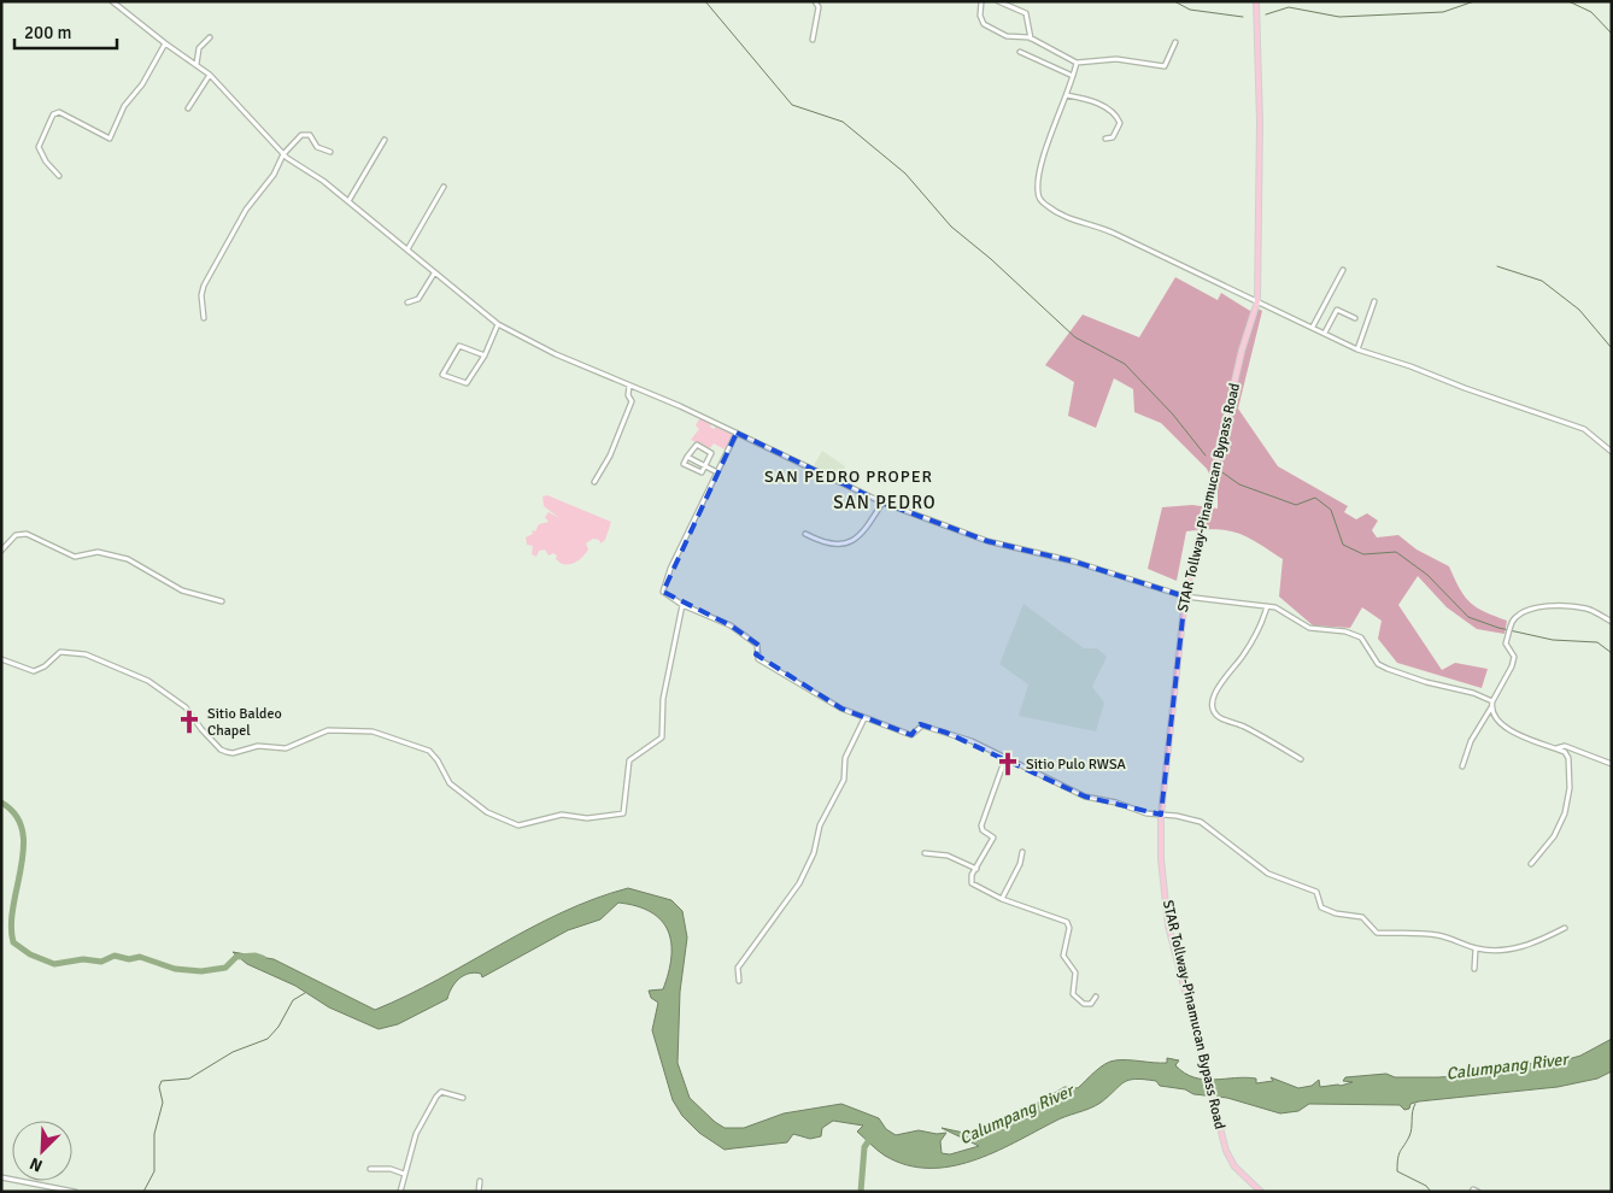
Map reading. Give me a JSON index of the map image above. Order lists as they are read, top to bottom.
{
  "streets": {
    "main road": ["STAR Tollway-Pinamucan Bypass Road"]
  },
  "districts": ["SAN PEDRO PROPER", "SAN PEDRO"],
  "water": ["Calumpang River"],
  "places": {
    "church": ["Sitio Baldeo Chapel", "Sitio Pulo RWSA"]
  },
  "scale_bar": "200 m",
  "north": "bottom left"
}
